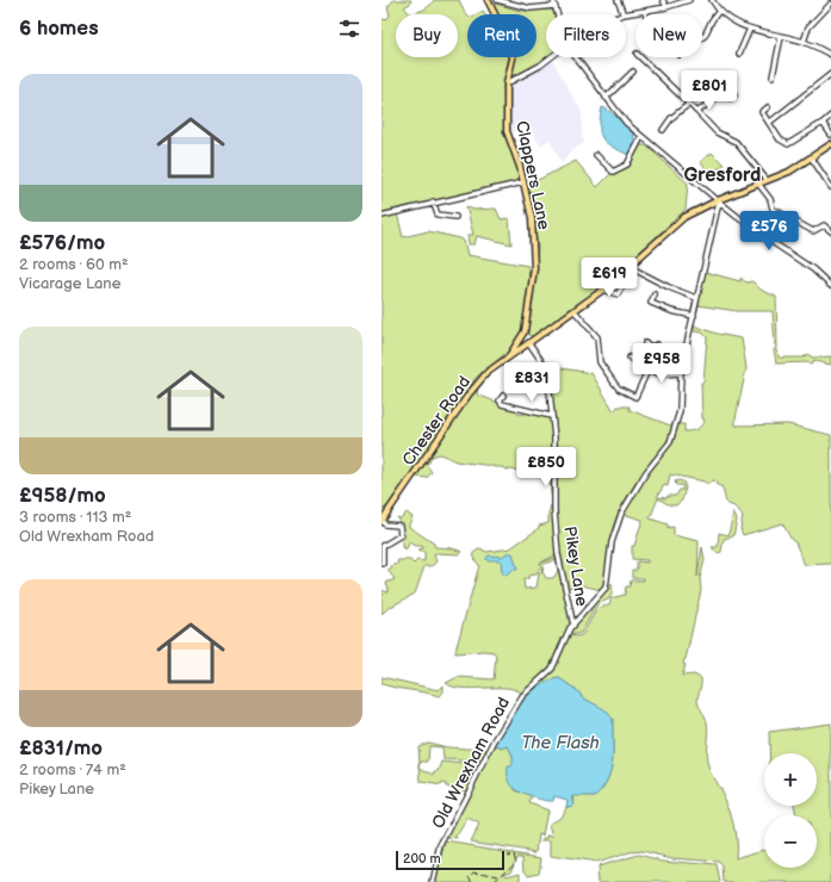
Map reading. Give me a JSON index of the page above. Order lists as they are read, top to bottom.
{
  "streets": {
    "main road": ["Clappers Lane", "Chester Road"],
    "street": ["Pikey Lane", "Old Wrexham Road"]
  },
  "crossings": [
    ["Clappers Lane", "Chester Road"],
    ["Chester Road", "Pikey Lane"],
    ["Chester Road", "Old Wrexham Road"],
    ["Pikey Lane", "Old Wrexham Road"]
  ],
  "districts": ["Gresford"],
  "water": ["The Flash"],
  "scale_bar": "200 m",
  "page": {
    "heading": "6 homes",
    "chip": [
      "Buy",
      "Rent",
      "Filters",
      "New"
    ],
    "list": [
      {
        "name": "£576/mo",
        "note": "2 rooms · 60 m² · Vicarage Lane"
      },
      {
        "name": "£958/mo",
        "note": "3 rooms · 113 m² · Old Wrexham Road"
      },
      {
        "name": "£831/mo",
        "note": "2 rooms · 74 m² · Pikey Lane"
      }
    ],
    "price": [
      "£801",
      "£576",
      "£619",
      "£958",
      "£831",
      "£850"
    ],
    "map_buttons": ["+", "−"],
    "scale": "200 m"
  }
}
